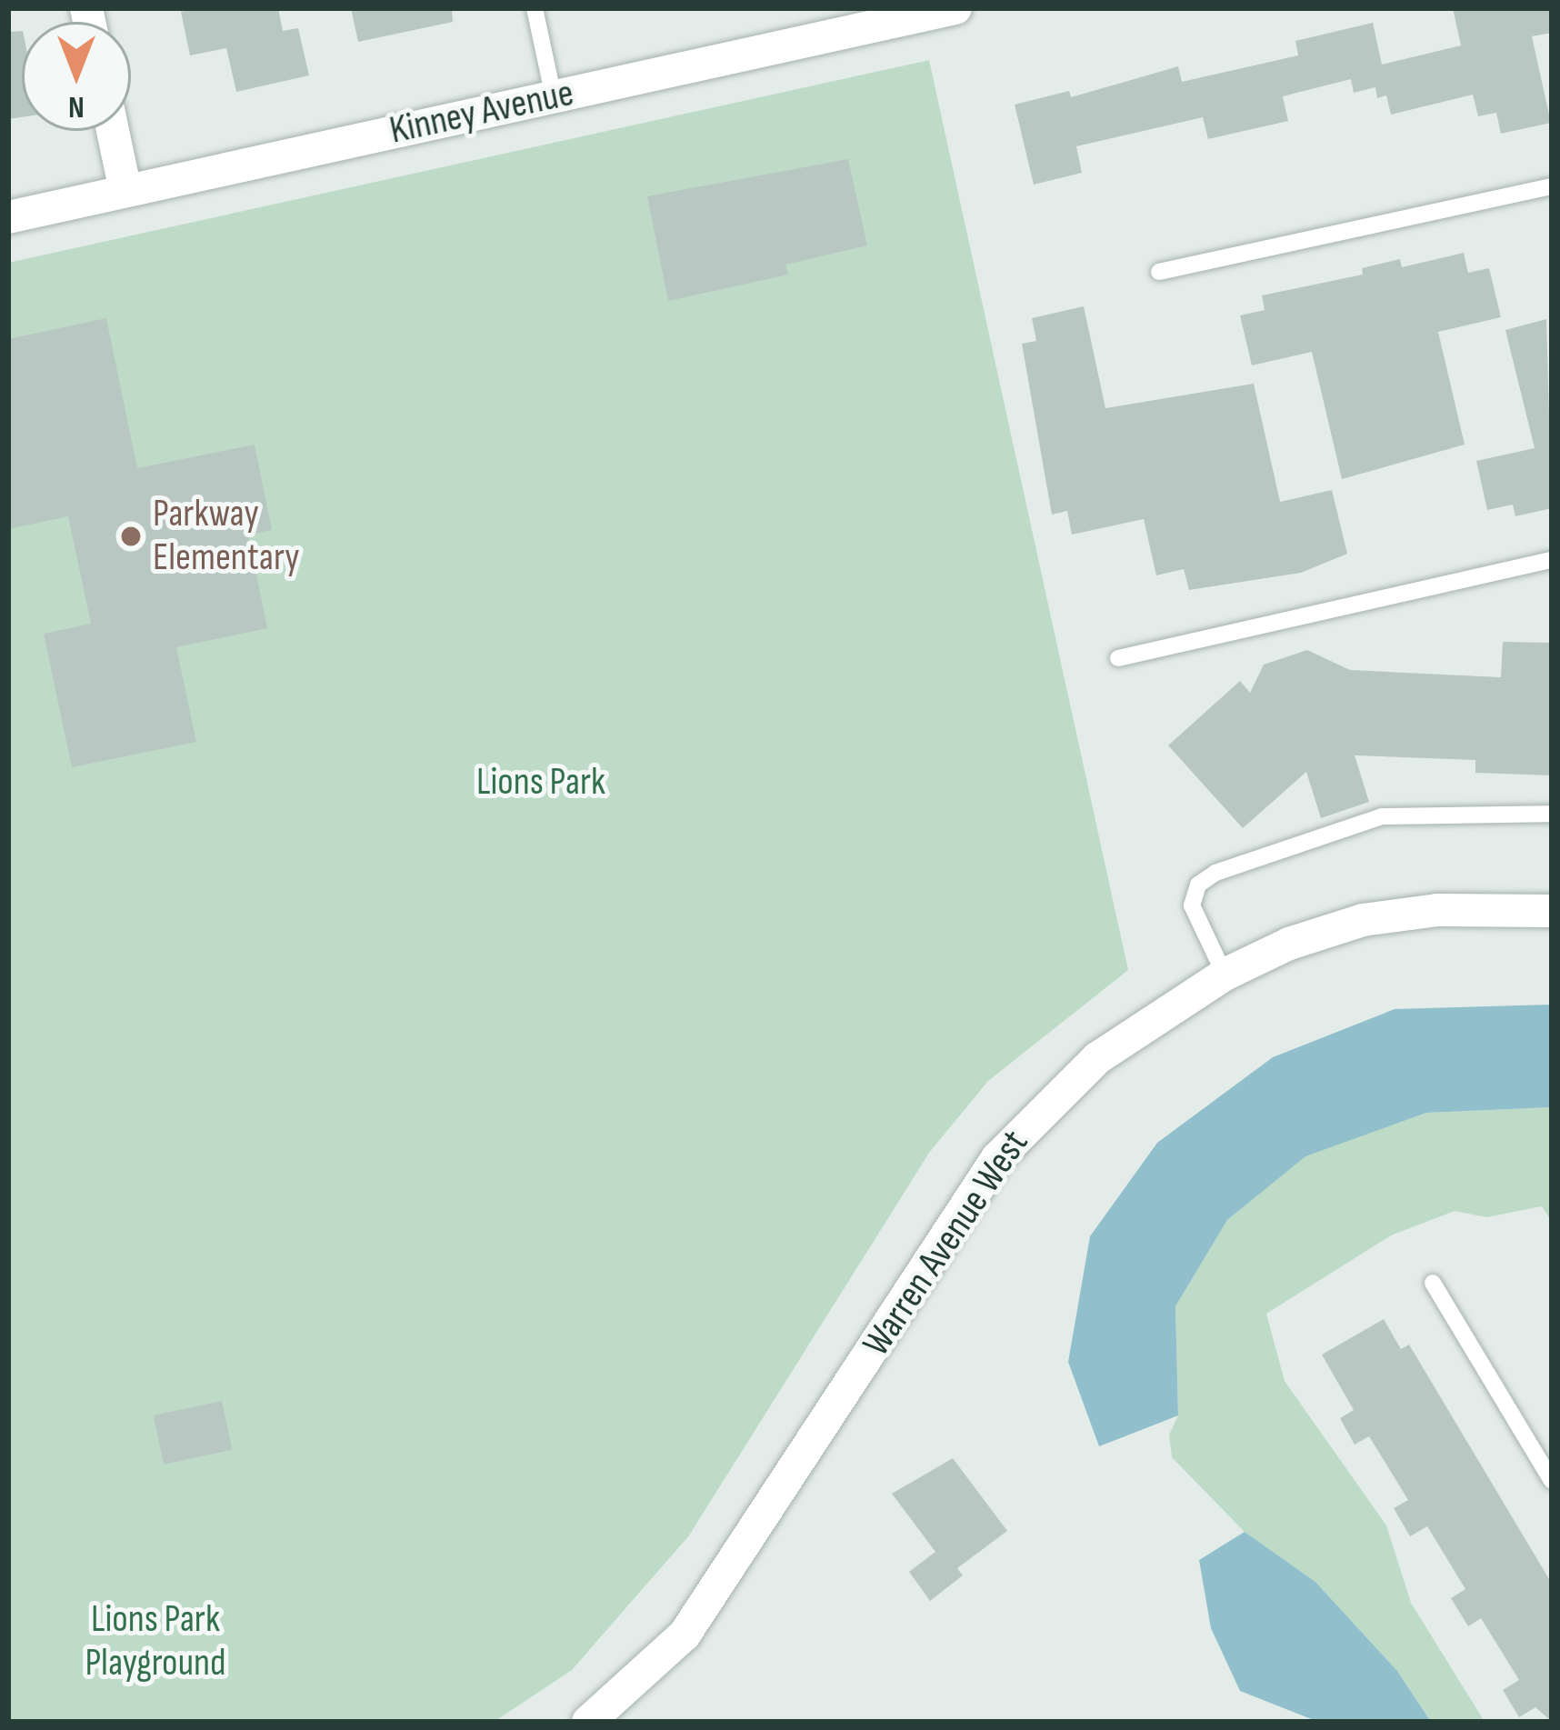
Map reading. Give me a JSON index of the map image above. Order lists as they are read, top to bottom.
{
  "streets": {
    "street": ["Kinney Avenue", "Warren Avenue West"]
  },
  "parks": ["Lions Park", "Lions Park Playground"],
  "places": ["Parkway Elementary"],
  "north": "bottom"
}
